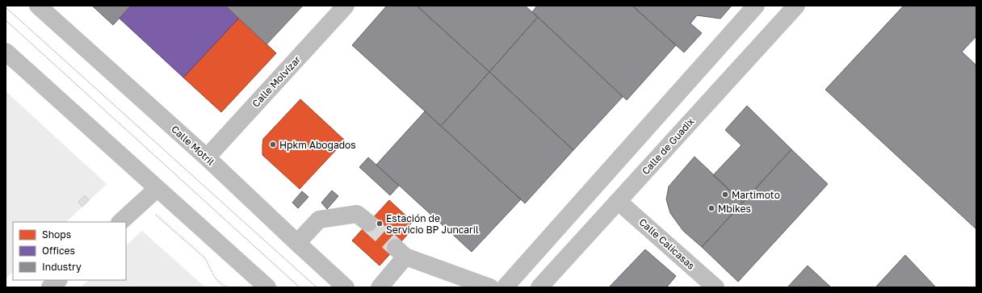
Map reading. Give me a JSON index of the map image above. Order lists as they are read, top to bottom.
{
  "streets": {
    "street": [
      "Calle Molvízar",
      "Calle Motril",
      "Calle de Guadix",
      "Calle Calicasas"
    ]
  },
  "crossings": [
    ["Calle Molvízar", "Calle Motril"],
    ["Calle de Guadix", "Calle Calicasas"]
  ],
  "places": [
    "Hpkm Abogados",
    "Martimoto",
    "Mbikes",
    "Estación de Servicio BP Juncaril"
  ],
  "legend": ["Shops", "Offices", "Industry"]
}
